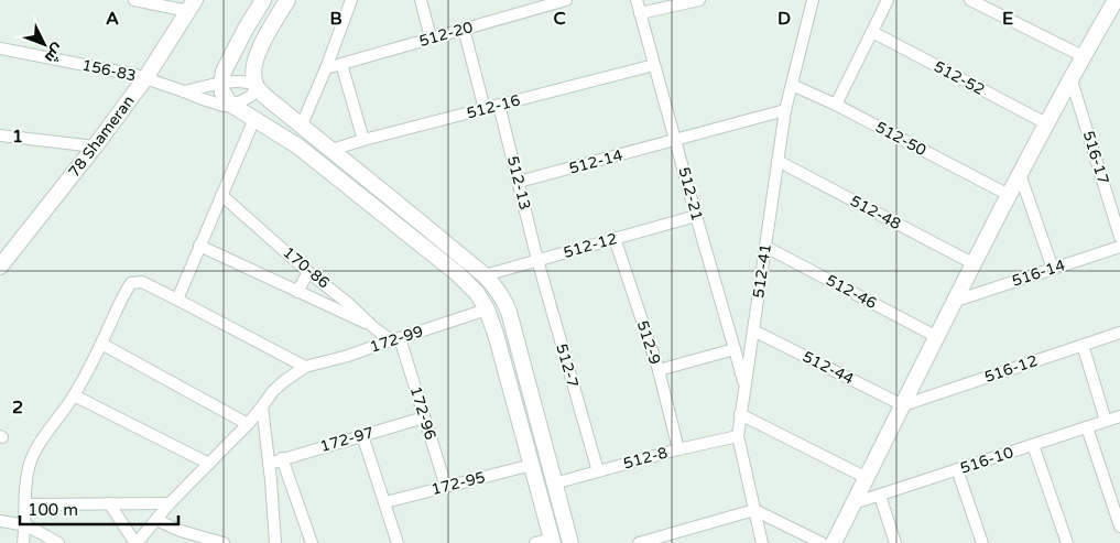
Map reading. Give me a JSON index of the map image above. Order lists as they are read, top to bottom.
{
  "streets": {
    "main road": ["78 Shameran"],
    "street": [
      "512-20",
      "156-83",
      "512-52",
      "512-16",
      "512-50",
      "516-17",
      "512-14",
      "512-13",
      "512-21",
      "512-48",
      "512-12",
      "170-86",
      "512-41",
      "516-14",
      "512-46",
      "172-99",
      "512-9",
      "512-7",
      "512-44",
      "516-12",
      "172-96",
      "172-97",
      "512-8",
      "516-10",
      "172-95"
    ]
  },
  "crossings": [
    ["156-83", "78 Shameran"],
    ["512-16", "512-13"],
    ["512-16", "512-21"],
    ["512-50", "512-41"],
    ["512-14", "512-13"],
    ["512-14", "512-21"],
    ["512-14", "512-41"],
    ["512-13", "512-12"],
    ["512-13", "512-7"],
    ["512-21", "512-12"],
    ["512-21", "512-41"],
    ["512-48", "512-41"],
    ["512-12", "512-9"],
    ["512-12", "512-7"],
    ["170-86", "172-99"],
    ["170-86", "172-96"],
    ["512-41", "512-46"],
    ["512-41", "512-44"],
    ["512-41", "512-8"],
    ["172-99", "172-96"],
    ["512-9", "512-8"],
    ["512-7", "512-8"],
    ["512-44", "516-12"],
    ["172-96", "172-97"],
    ["172-96", "172-95"]
  ],
  "scale_bar": "100 m",
  "north": "bottom right",
  "grid": {
    "columns": [
      "A",
      "B",
      "C",
      "D",
      "E"
    ],
    "rows": ["1", "2"]
  }
}
